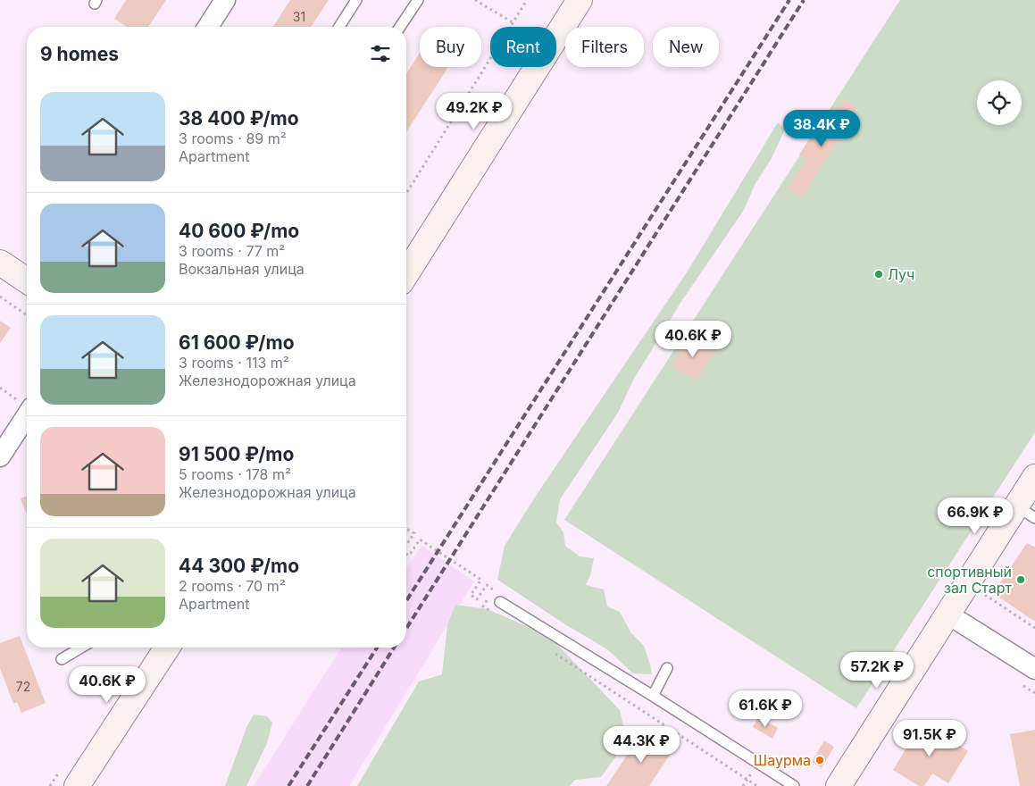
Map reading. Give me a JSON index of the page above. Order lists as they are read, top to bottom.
{
  "places": ["Луч", "спортивный зал Старт", "Шаурма"],
  "house_numbers": ["31", "72"],
  "page": {
    "chip": [
      "Buy",
      "Rent",
      "Filters",
      "New"
    ],
    "heading": "9 homes",
    "list": [
      {
        "name": "38 400 ₽/mo",
        "note": "3 rooms · 89 m² · Apartment"
      },
      {
        "name": "40 600 ₽/mo",
        "note": "3 rooms · 77 m² · Вокзальная улица"
      },
      {
        "name": "61 600 ₽/mo",
        "note": "3 rooms · 113 m² · Железнодорожная улица"
      },
      {
        "name": "91 500 ₽/mo",
        "note": "5 rooms · 178 m² · Железнодорожная улица"
      },
      {
        "name": "44 300 ₽/mo",
        "note": "2 rooms · 70 m² · Apartment"
      }
    ],
    "price": [
      "49.2K ₽",
      "38.4K ₽",
      "40.6K ₽",
      "66.9K ₽",
      "57.2K ₽",
      "40.6K ₽",
      "61.6K ₽",
      "91.5K ₽",
      "44.3K ₽"
    ]
  }
}
